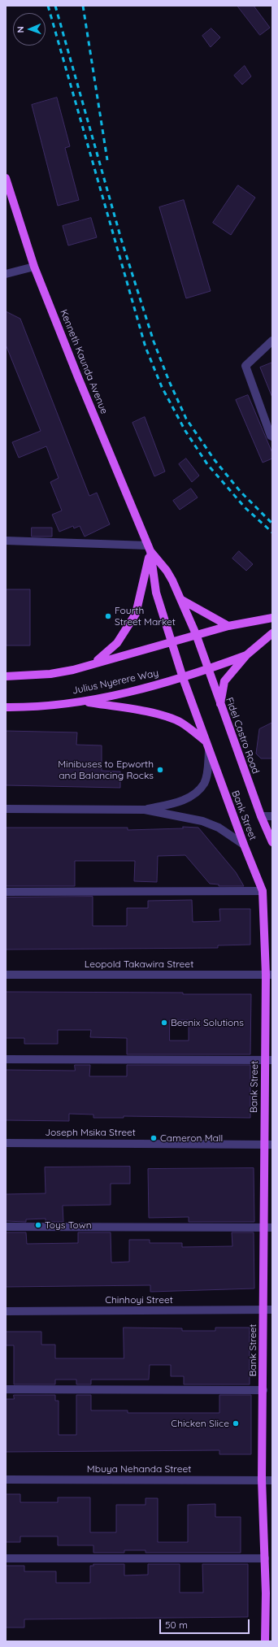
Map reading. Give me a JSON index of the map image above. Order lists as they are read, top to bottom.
{
  "streets": {
    "main road": [
      "Kenneth Kaunda Avenue",
      "Julius Nyerere Way",
      "Fidel Castro Road",
      "Bank Street"
    ],
    "street": [
      "Leopold Takawira Street",
      "Joseph Msika Street",
      "Chinhoyi Street",
      "Mbuya Nehanda Street"
    ]
  },
  "crossings": [
    ["Kenneth Kaunda Avenue", "Fidel Castro Road"],
    ["Kenneth Kaunda Avenue", "Bank Street"],
    ["Julius Nyerere Way", "Fidel Castro Road"],
    ["Julius Nyerere Way", "Bank Street"],
    ["Fidel Castro Road", "Bank Street"],
    ["Bank Street", "Leopold Takawira Street"],
    ["Bank Street", "Joseph Msika Street"],
    ["Bank Street", "Chinhoyi Street"],
    ["Bank Street", "Mbuya Nehanda Street"]
  ],
  "places": [
    "Fourth Street Market",
    "Minibuses to Epworth and Balancing Rocks",
    "Beenix Solutions",
    "Cameron Mall",
    "Toys Town",
    "Chicken Slice"
  ],
  "scale_bar": "50 m",
  "north": "left"
}
